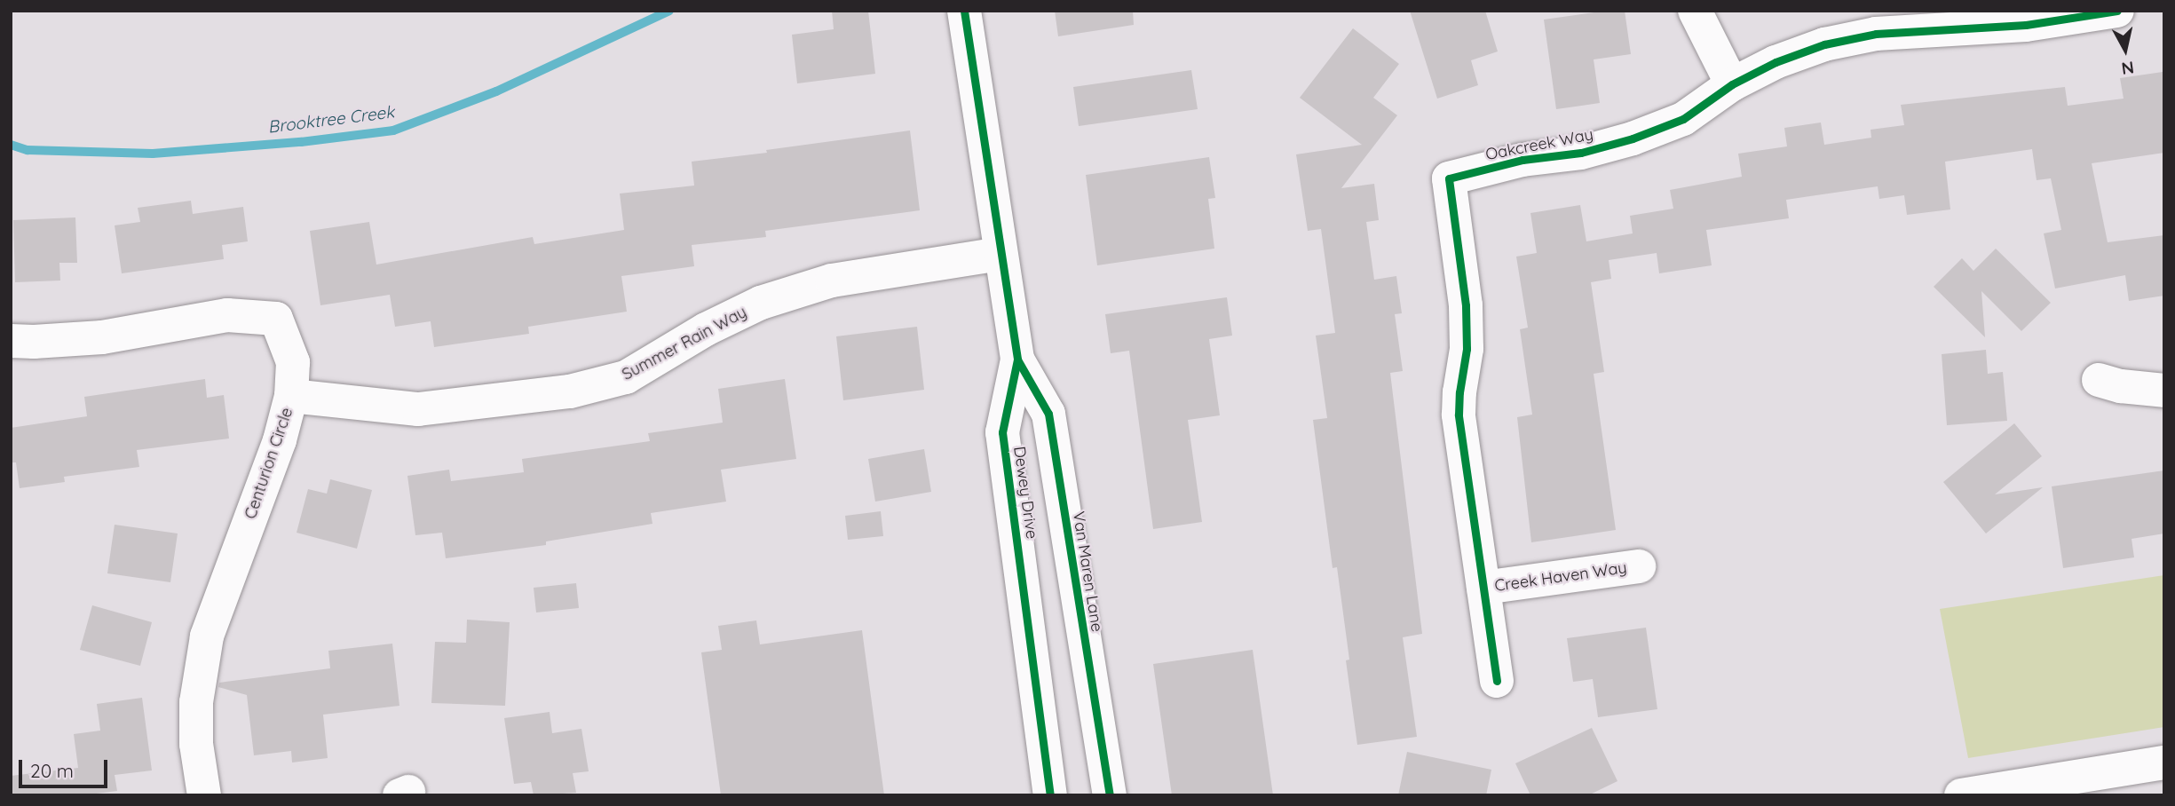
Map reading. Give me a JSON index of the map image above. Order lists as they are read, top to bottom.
{
  "streets": {
    "street": [
      "Oakcreek Way",
      "Summer Rain Way",
      "Centurion Circle",
      "Dewey Drive",
      "Van Maren Lane",
      "Creek Haven Way"
    ]
  },
  "crossings": [
    ["Oakcreek Way", "Creek Haven Way"],
    ["Summer Rain Way", "Centurion Circle"],
    ["Summer Rain Way", "Dewey Drive"],
    ["Dewey Drive", "Van Maren Lane"]
  ],
  "water": ["Brooktree Creek"],
  "scale_bar": "20 m",
  "north": "bottom"
}
